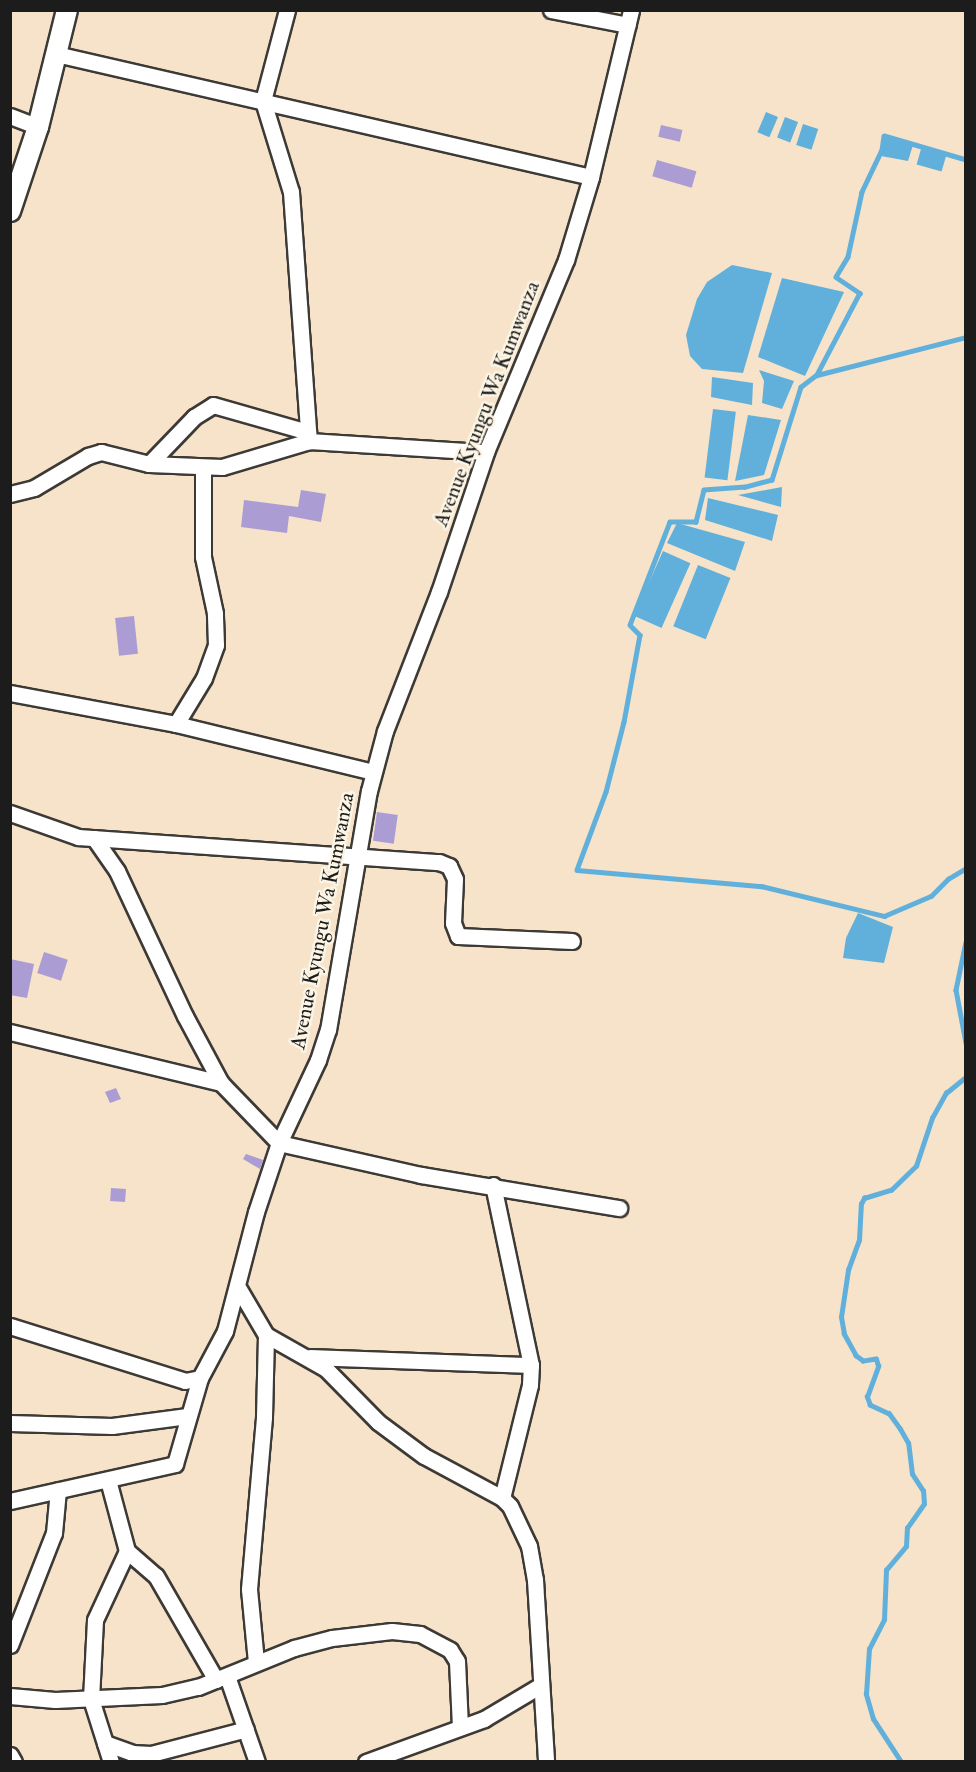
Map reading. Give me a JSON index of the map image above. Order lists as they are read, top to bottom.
{
  "streets": {
    "street": ["Avenue Kyungu Wa Kumwanza"]
  }
}
